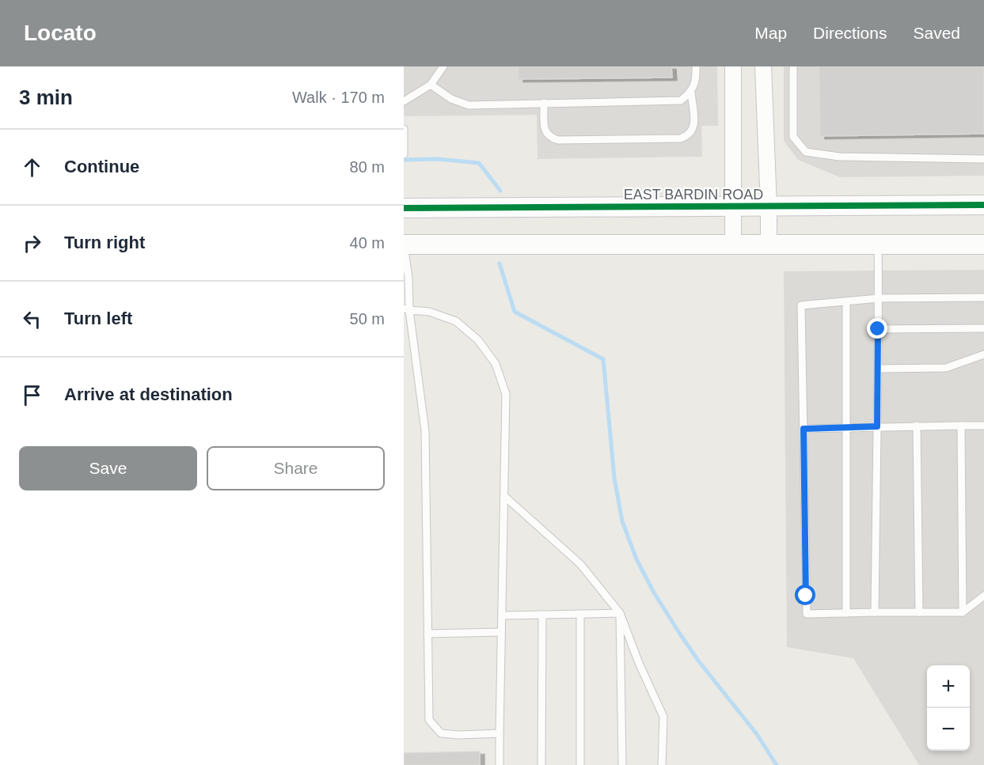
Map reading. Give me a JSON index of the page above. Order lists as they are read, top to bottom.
{
  "streets": {
    "street": ["EAST BARDIN ROAD"]
  },
  "page": {
    "header": "Locato",
    "nav": ["Map", "Directions", "Saved"],
    "heading": ["3 min", "Walk · 170 m"],
    "list": [
      ["Continue", "80 m"],
      ["Turn right", "40 m"],
      ["Turn left", "50 m"],
      "Arrive at destination"
    ],
    "buttons": ["Save", "Share"],
    "map_buttons": ["+", "−"]
  }
}
